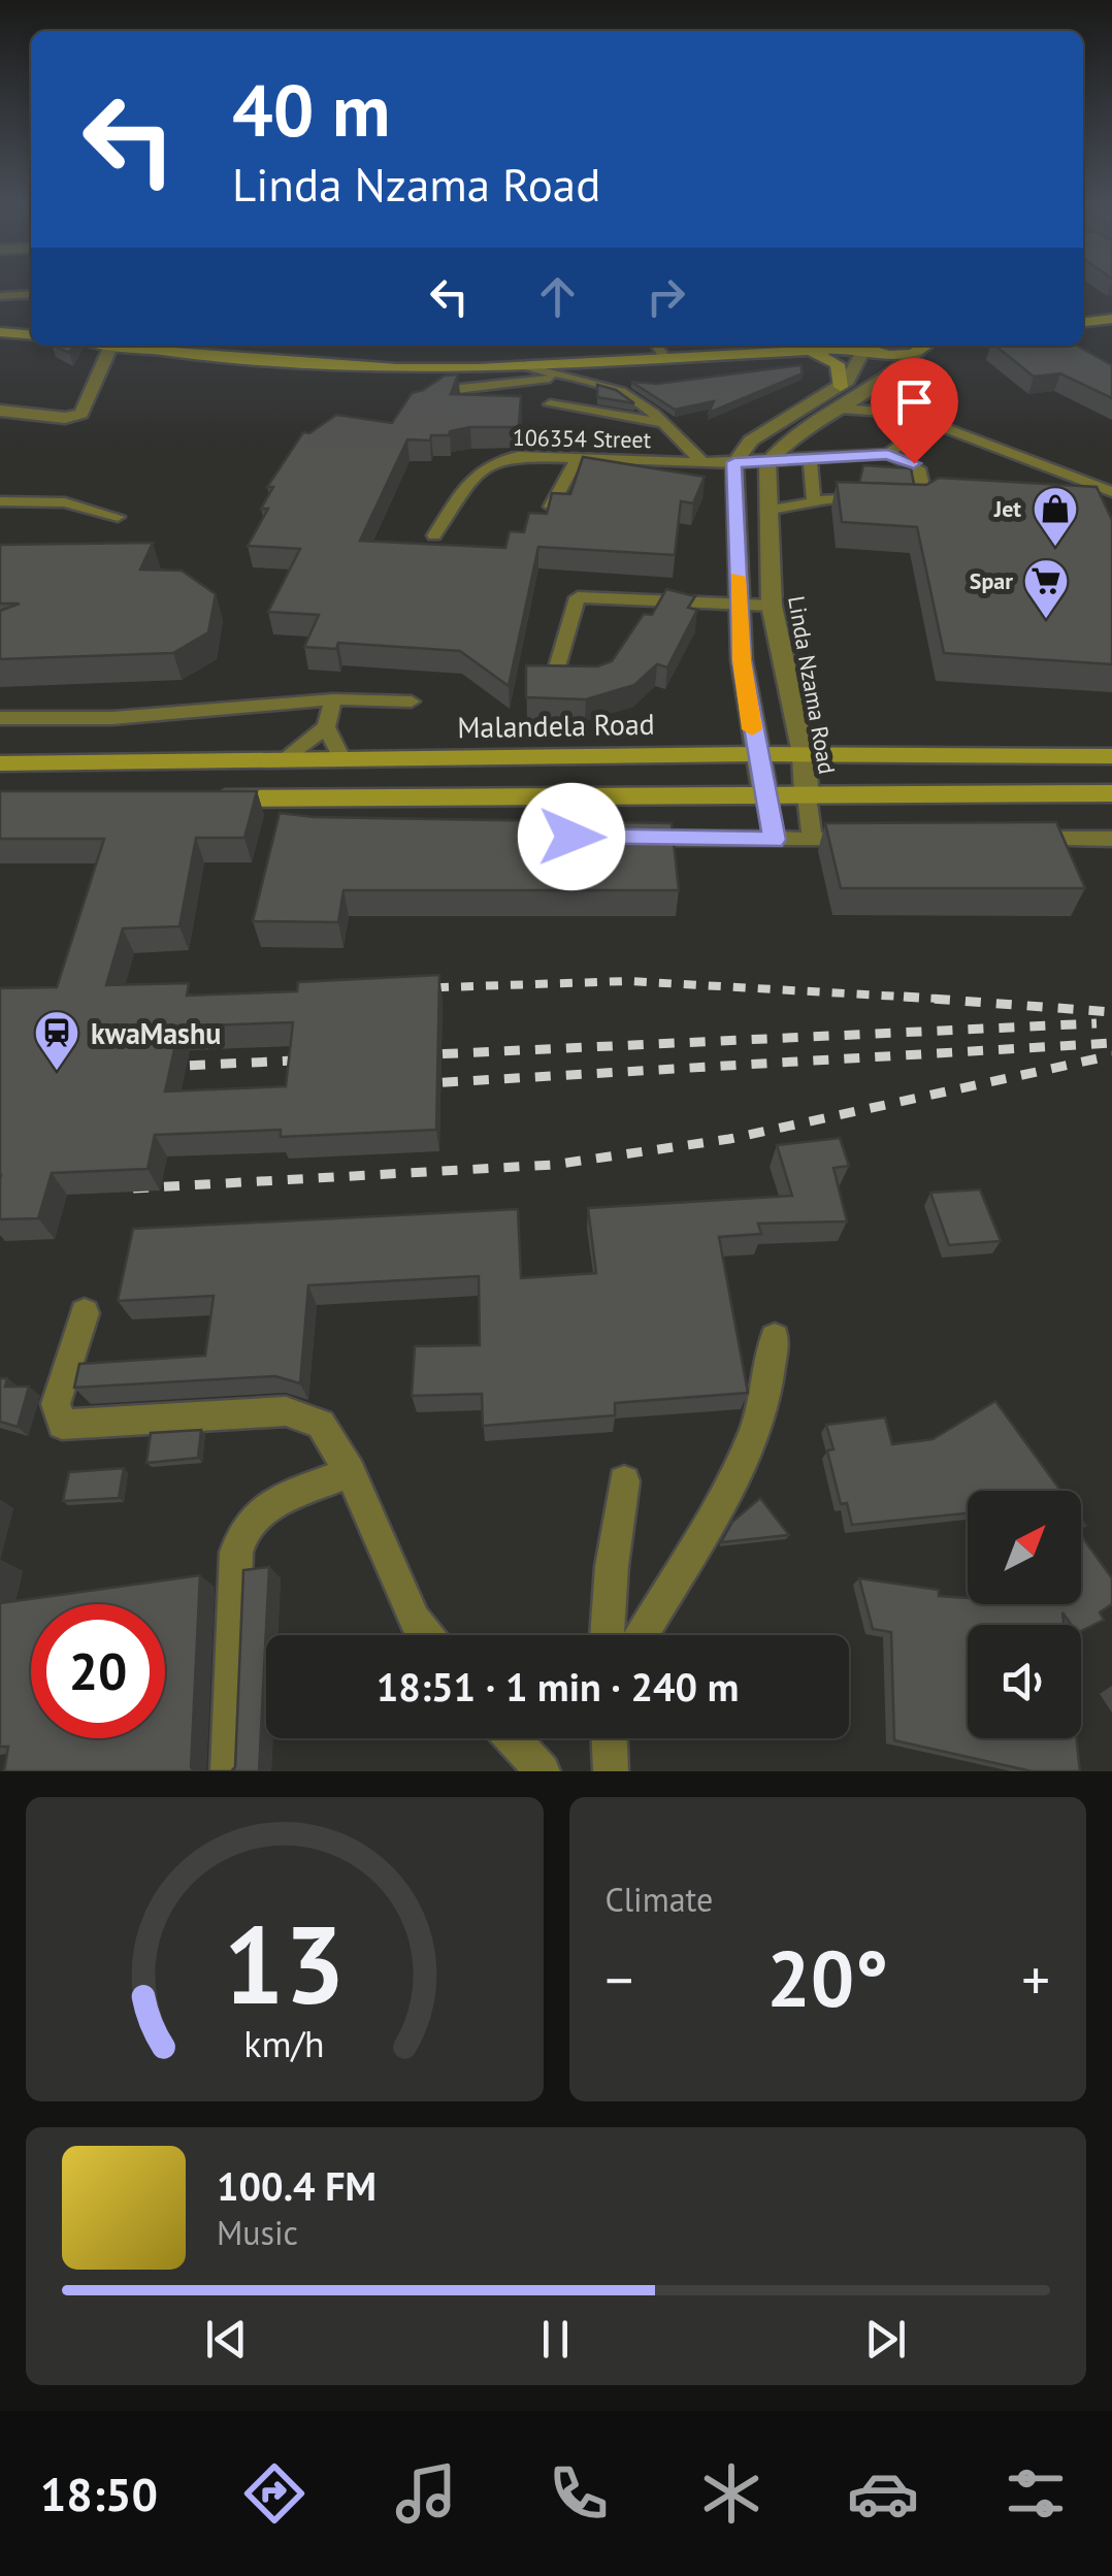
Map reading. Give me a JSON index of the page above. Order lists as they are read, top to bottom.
{
  "streets": {
    "main road": ["Malandela Road"],
    "street": ["Linda Nzama Road"],
    "lane": ["106354 Street"]
  },
  "crossings": [
    ["106354 Street", "Linda Nzama Road"],
    ["Linda Nzama Road", "Malandela Road"]
  ],
  "places": {
    "shop": ["Jet"],
    "supermarket": ["Spar"],
    "station": ["kwaMashu"]
  },
  "north": "top right",
  "page": {
    "turn": ["40 m", "Linda Nzama Road"],
    "limit": "20",
    "trip": "18:51 · 1 min · 240 m",
    "tile": "Climate",
    "heat": ["−", "20°", "+"],
    "song": ["100.4 FM", "Music"],
    "tabs": "18:50",
    "gauge": ["13", "km/h"]
  }
}
